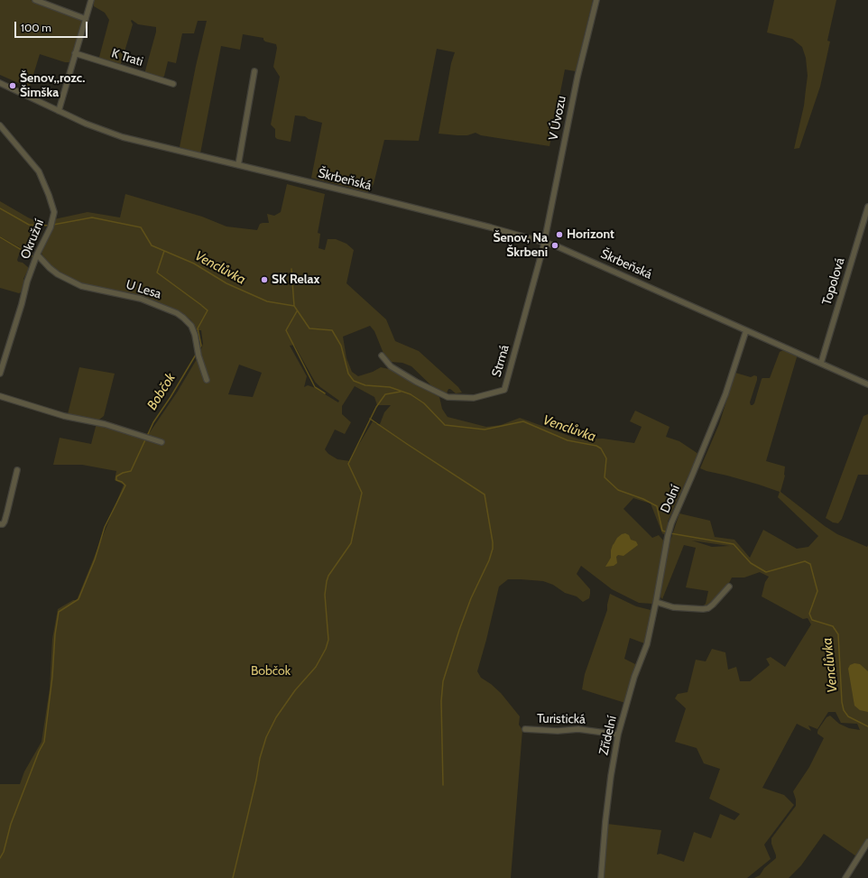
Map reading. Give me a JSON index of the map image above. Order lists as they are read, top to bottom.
{
  "streets": {
    "street": [
      "K Trati",
      "V Úvozu",
      "Škrbeňská",
      "Okružní",
      "Topolová",
      "U Lesa",
      "Strmá",
      "Dolní",
      "Turistická",
      "Zřídelní"
    ]
  },
  "crossings": [
    ["V Úvozu", "Škrbeňská"],
    ["V Úvozu", "Strmá"],
    ["Škrbeňská", "Topolová"],
    ["Škrbeňská", "Strmá"],
    ["Škrbeňská", "Dolní"],
    ["Okružní", "U Lesa"],
    ["Dolní", "Zřídelní"],
    ["Turistická", "Zřídelní"]
  ],
  "water": ["Venclůvka", "Bobčok"],
  "parks": ["Bobčok"],
  "places": [
    "Šenov,,rozc. Šimška",
    "Horizont",
    "Šenov, Na Škrbeni",
    "SK Relax"
  ],
  "scale_bar": "100 m"
}
